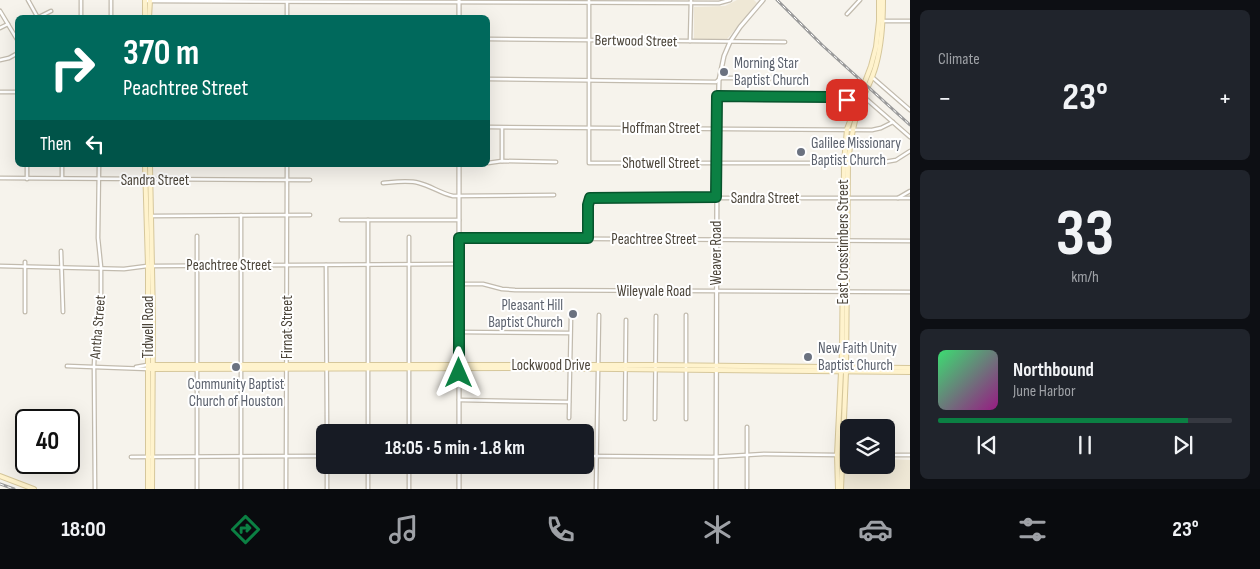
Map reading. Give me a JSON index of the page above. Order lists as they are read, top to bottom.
{
  "streets": {
    "main road": ["East Crosstimbers Street", "Tidwell Road", "Lockwood Drive"],
    "street": [
      "Bertwood Street",
      "Hoffman Street",
      "Shotwell Street",
      "Sandra Street",
      "Peachtree Street",
      "Weaver Road",
      "Wileyvale Road",
      "Antha Street",
      "Firnat Street"
    ]
  },
  "crossings": [
    ["Bertwood Street", "Weaver Road"],
    ["Hoffman Street", "Shotwell Street"],
    ["Hoffman Street", "East Crosstimbers Street"],
    ["Hoffman Street", "Weaver Road"],
    ["Shotwell Street", "East Crosstimbers Street"],
    ["Shotwell Street", "Weaver Road"],
    ["Sandra Street", "Peachtree Street"],
    ["Sandra Street", "East Crosstimbers Street"],
    ["Sandra Street", "Weaver Road"],
    ["Sandra Street", "Antha Street"],
    ["Sandra Street", "Tidwell Road"],
    ["Sandra Street", "Firnat Street"],
    ["Peachtree Street", "East Crosstimbers Street"],
    ["Peachtree Street", "Weaver Road"],
    ["Peachtree Street", "Antha Street"],
    ["Peachtree Street", "Tidwell Road"],
    ["Peachtree Street", "Firnat Street"],
    ["East Crosstimbers Street", "Wileyvale Road"],
    ["East Crosstimbers Street", "Lockwood Drive"],
    ["Weaver Road", "Wileyvale Road"],
    ["Weaver Road", "Lockwood Drive"],
    ["Antha Street", "Lockwood Drive"],
    ["Tidwell Road", "Lockwood Drive"],
    ["Firnat Street", "Lockwood Drive"]
  ],
  "places": [
    "Morning Star Baptist Church",
    "Galilee Missionary Baptist Church",
    "Pleasant Hill Baptist Church",
    "New Faith Unity Baptist Church",
    "Community Baptist Church of Houston"
  ],
  "page": {
    "tile": [
      "Climate",
      ["33", "km/h"]
    ],
    "turn": ["370 m", "Peachtree Street"],
    "heat": ["−", "23°", "+"],
    "then": "Then",
    "song": ["Northbound", "June Harbor"],
    "limit": "40",
    "trip": "18:05 · 5 min · 1.8 km",
    "tabs": ["18:00", "23°"]
  }
}
